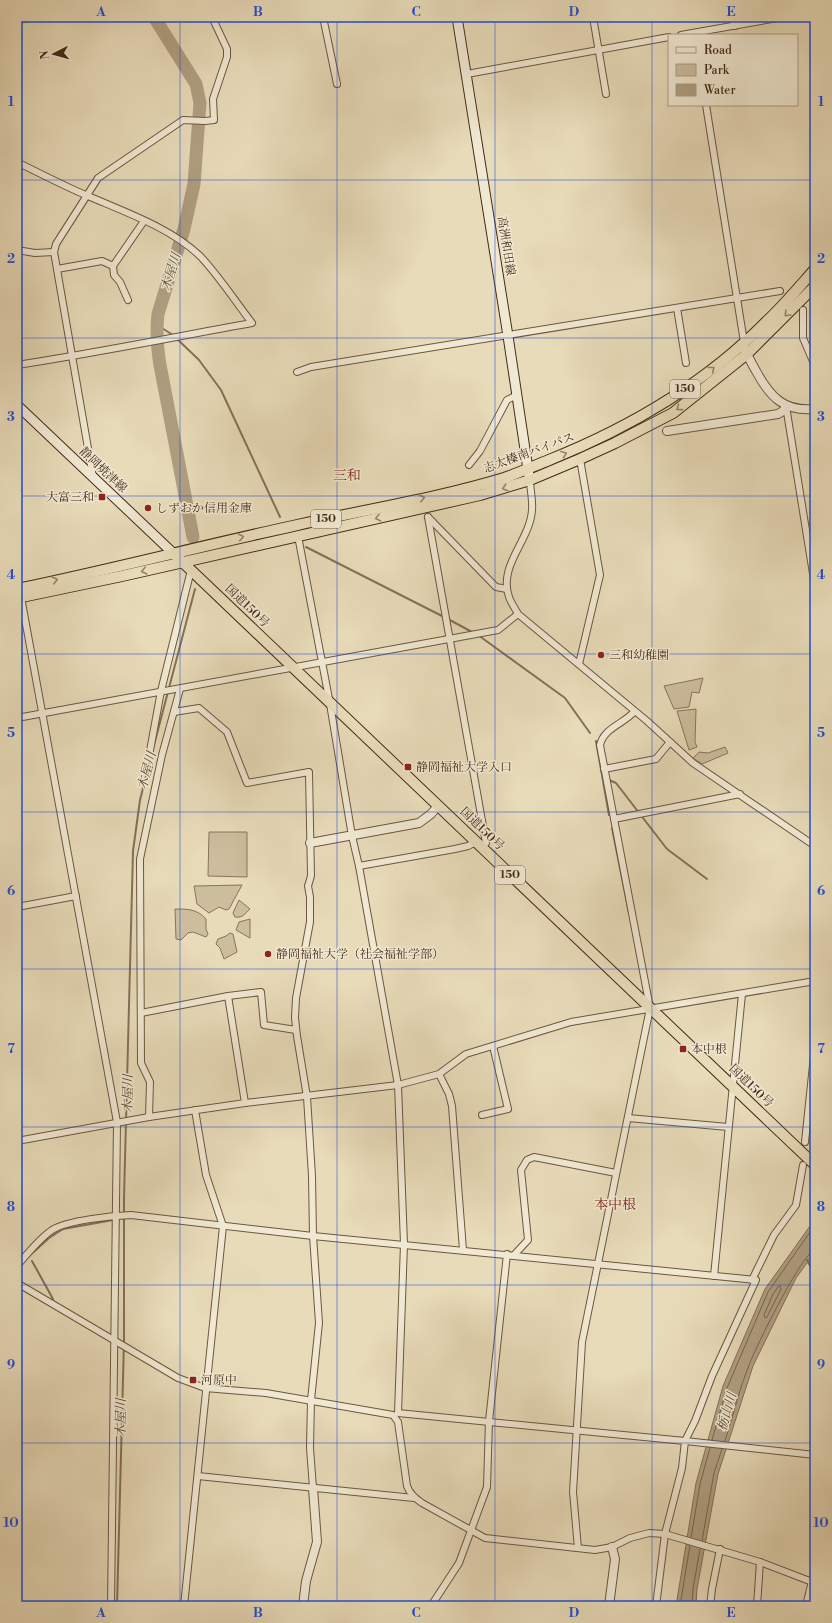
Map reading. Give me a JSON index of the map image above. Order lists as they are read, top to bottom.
{
  "streets": {
    "highway": ["150", "志太榛南バイパス", "国道150号"],
    "main road": ["高洲和田線", "静岡焼津線"]
  },
  "crossings": [
    ["高洲和田線", "志太榛南バイパス"],
    ["150", "志太榛南バイパス"],
    ["150", "静岡焼津線"],
    ["150", "国道150号"],
    ["志太榛南バイパス", "静岡焼津線"],
    ["志太榛南バイパス", "国道150号"],
    ["静岡焼津線", "国道150号"]
  ],
  "districts": ["三和", "本中根"],
  "water": ["木屋川", "栃山川"],
  "places": {
    "transit": [
      "大富三和",
      "静岡福祉大学入口",
      "本中根",
      "河原中"
    ],
    "other": ["しずおか信用金庫", "三和幼稚園", "静岡福祉大学（社会福祉学部）"]
  },
  "legend": ["Road", "Park", "Water"],
  "north": "left",
  "grid": {
    "columns": [
      "A",
      "B",
      "C",
      "D",
      "E"
    ],
    "rows": [
      "1",
      "2",
      "3",
      "4",
      "5",
      "6",
      "7",
      "8",
      "9",
      "10"
    ]
  }
}
